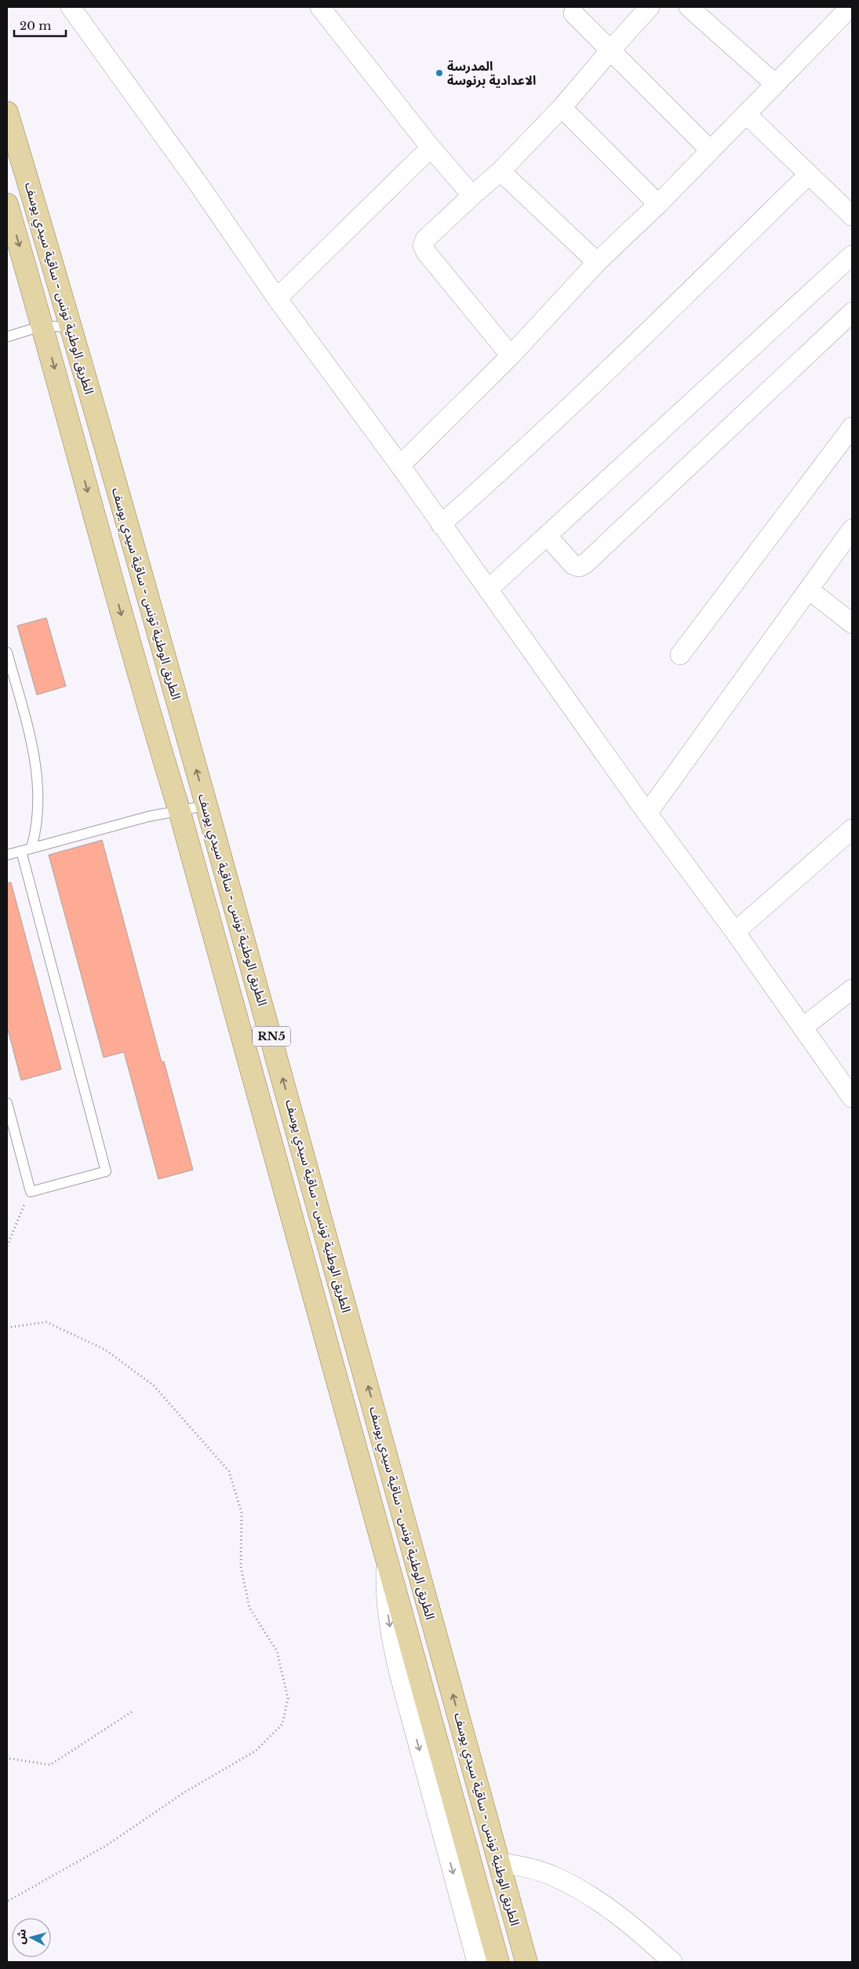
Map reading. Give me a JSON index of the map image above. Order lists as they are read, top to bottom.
{
  "streets": {
    "main road": ["الطريق الوطنية تونس - ساقية سيدي يوسف", "RN5"]
  },
  "places": ["المدرسة الاعدادية برنوسة"],
  "scale_bar": "20 m",
  "north": "left"
}
